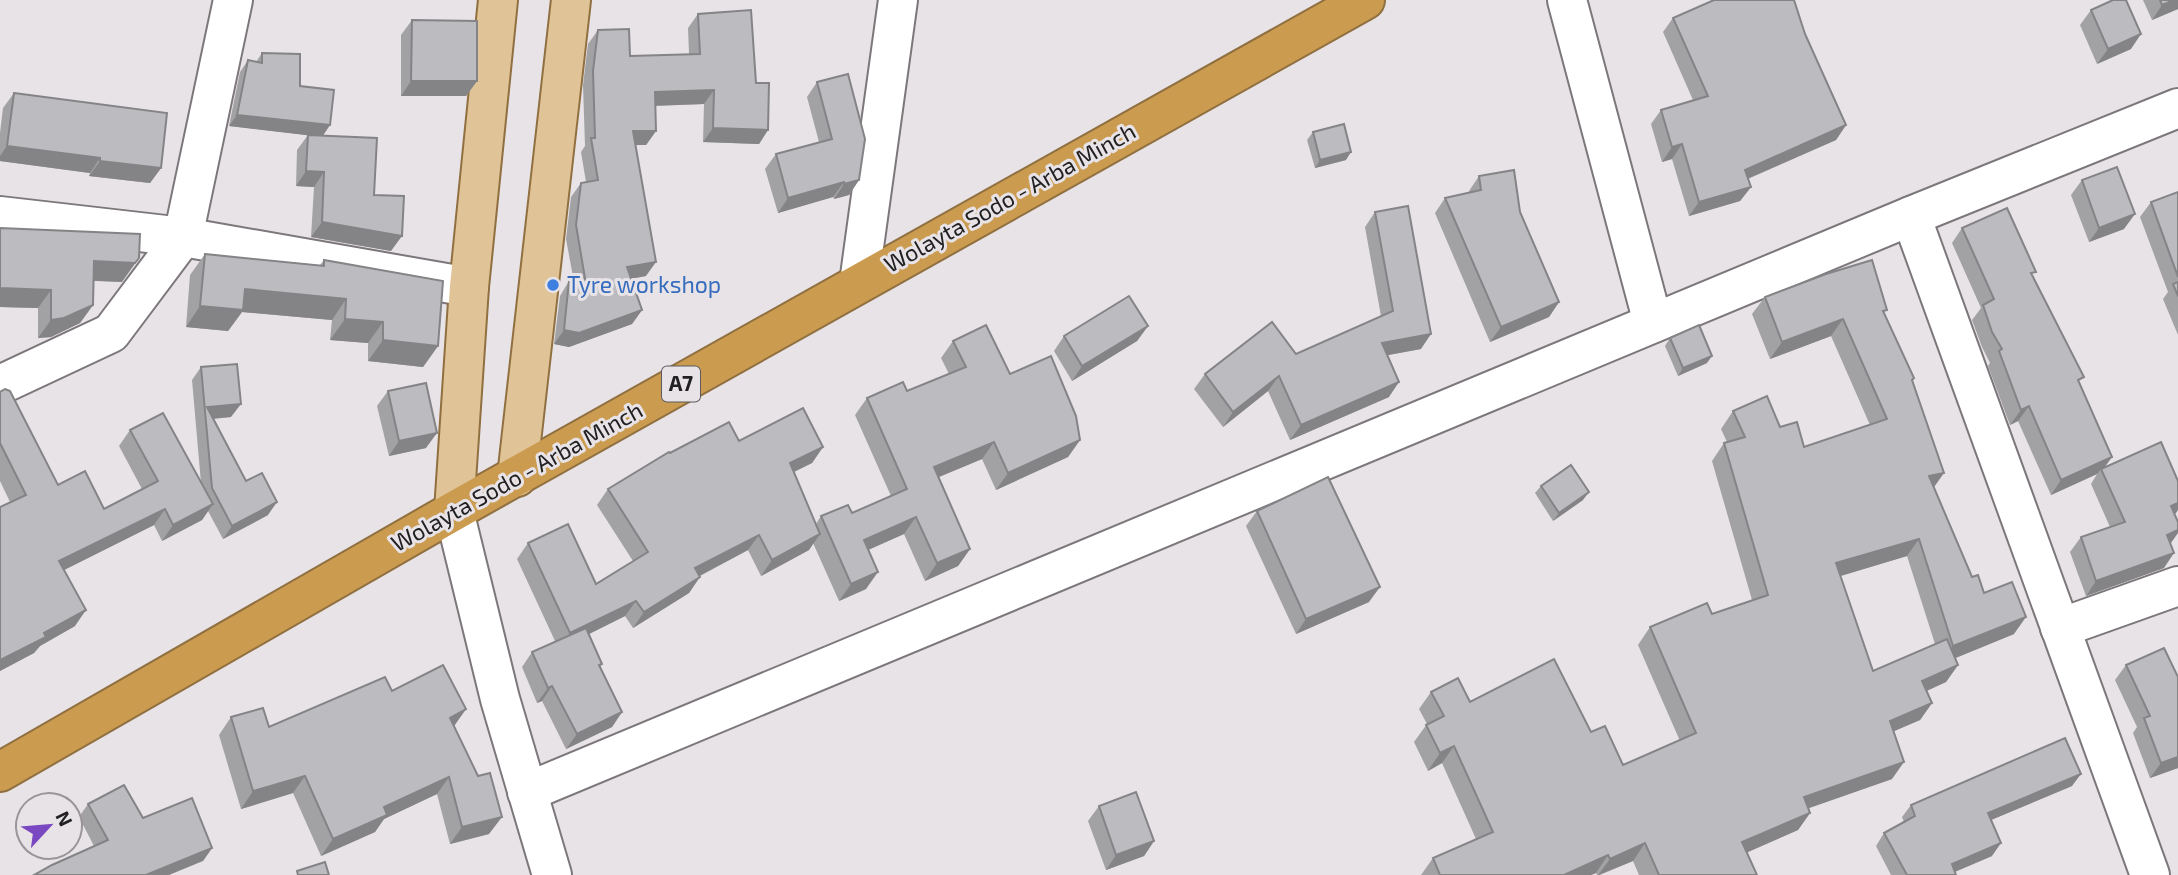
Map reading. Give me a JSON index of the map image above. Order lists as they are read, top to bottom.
{
  "streets": {
    "highway": ["Wolayta Sodo - Arba Minch", "A7"]
  },
  "places": ["Tyre workshop"],
  "north": "top right"
}
